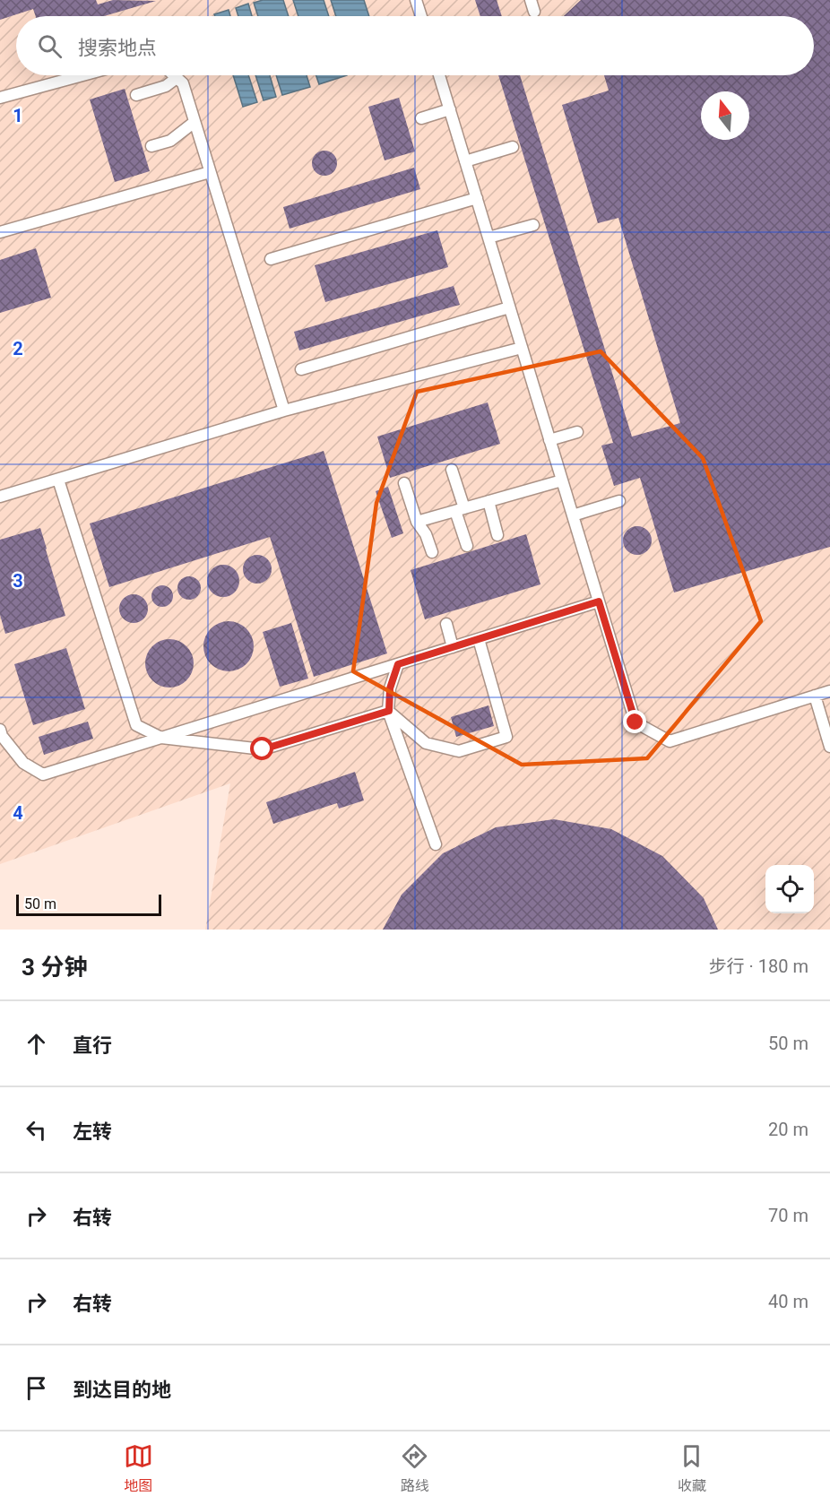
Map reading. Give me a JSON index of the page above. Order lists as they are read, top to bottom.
{
  "scale_bar": "50 m",
  "north": "top",
  "page": {
    "search": "搜索地点",
    "scale": "50 m",
    "heading": ["3 分钟", "步行 · 180 m"],
    "list": [
      ["直行", "50 m"],
      ["左转", "20 m"],
      ["右转", "70 m"],
      ["右转", "40 m"],
      "到达目的地"
    ],
    "nav": ["地图", "路线", "收藏"]
  },
  "grid": {
    "rows": [
      "1",
      "2",
      "3",
      "4"
    ]
  }
}
